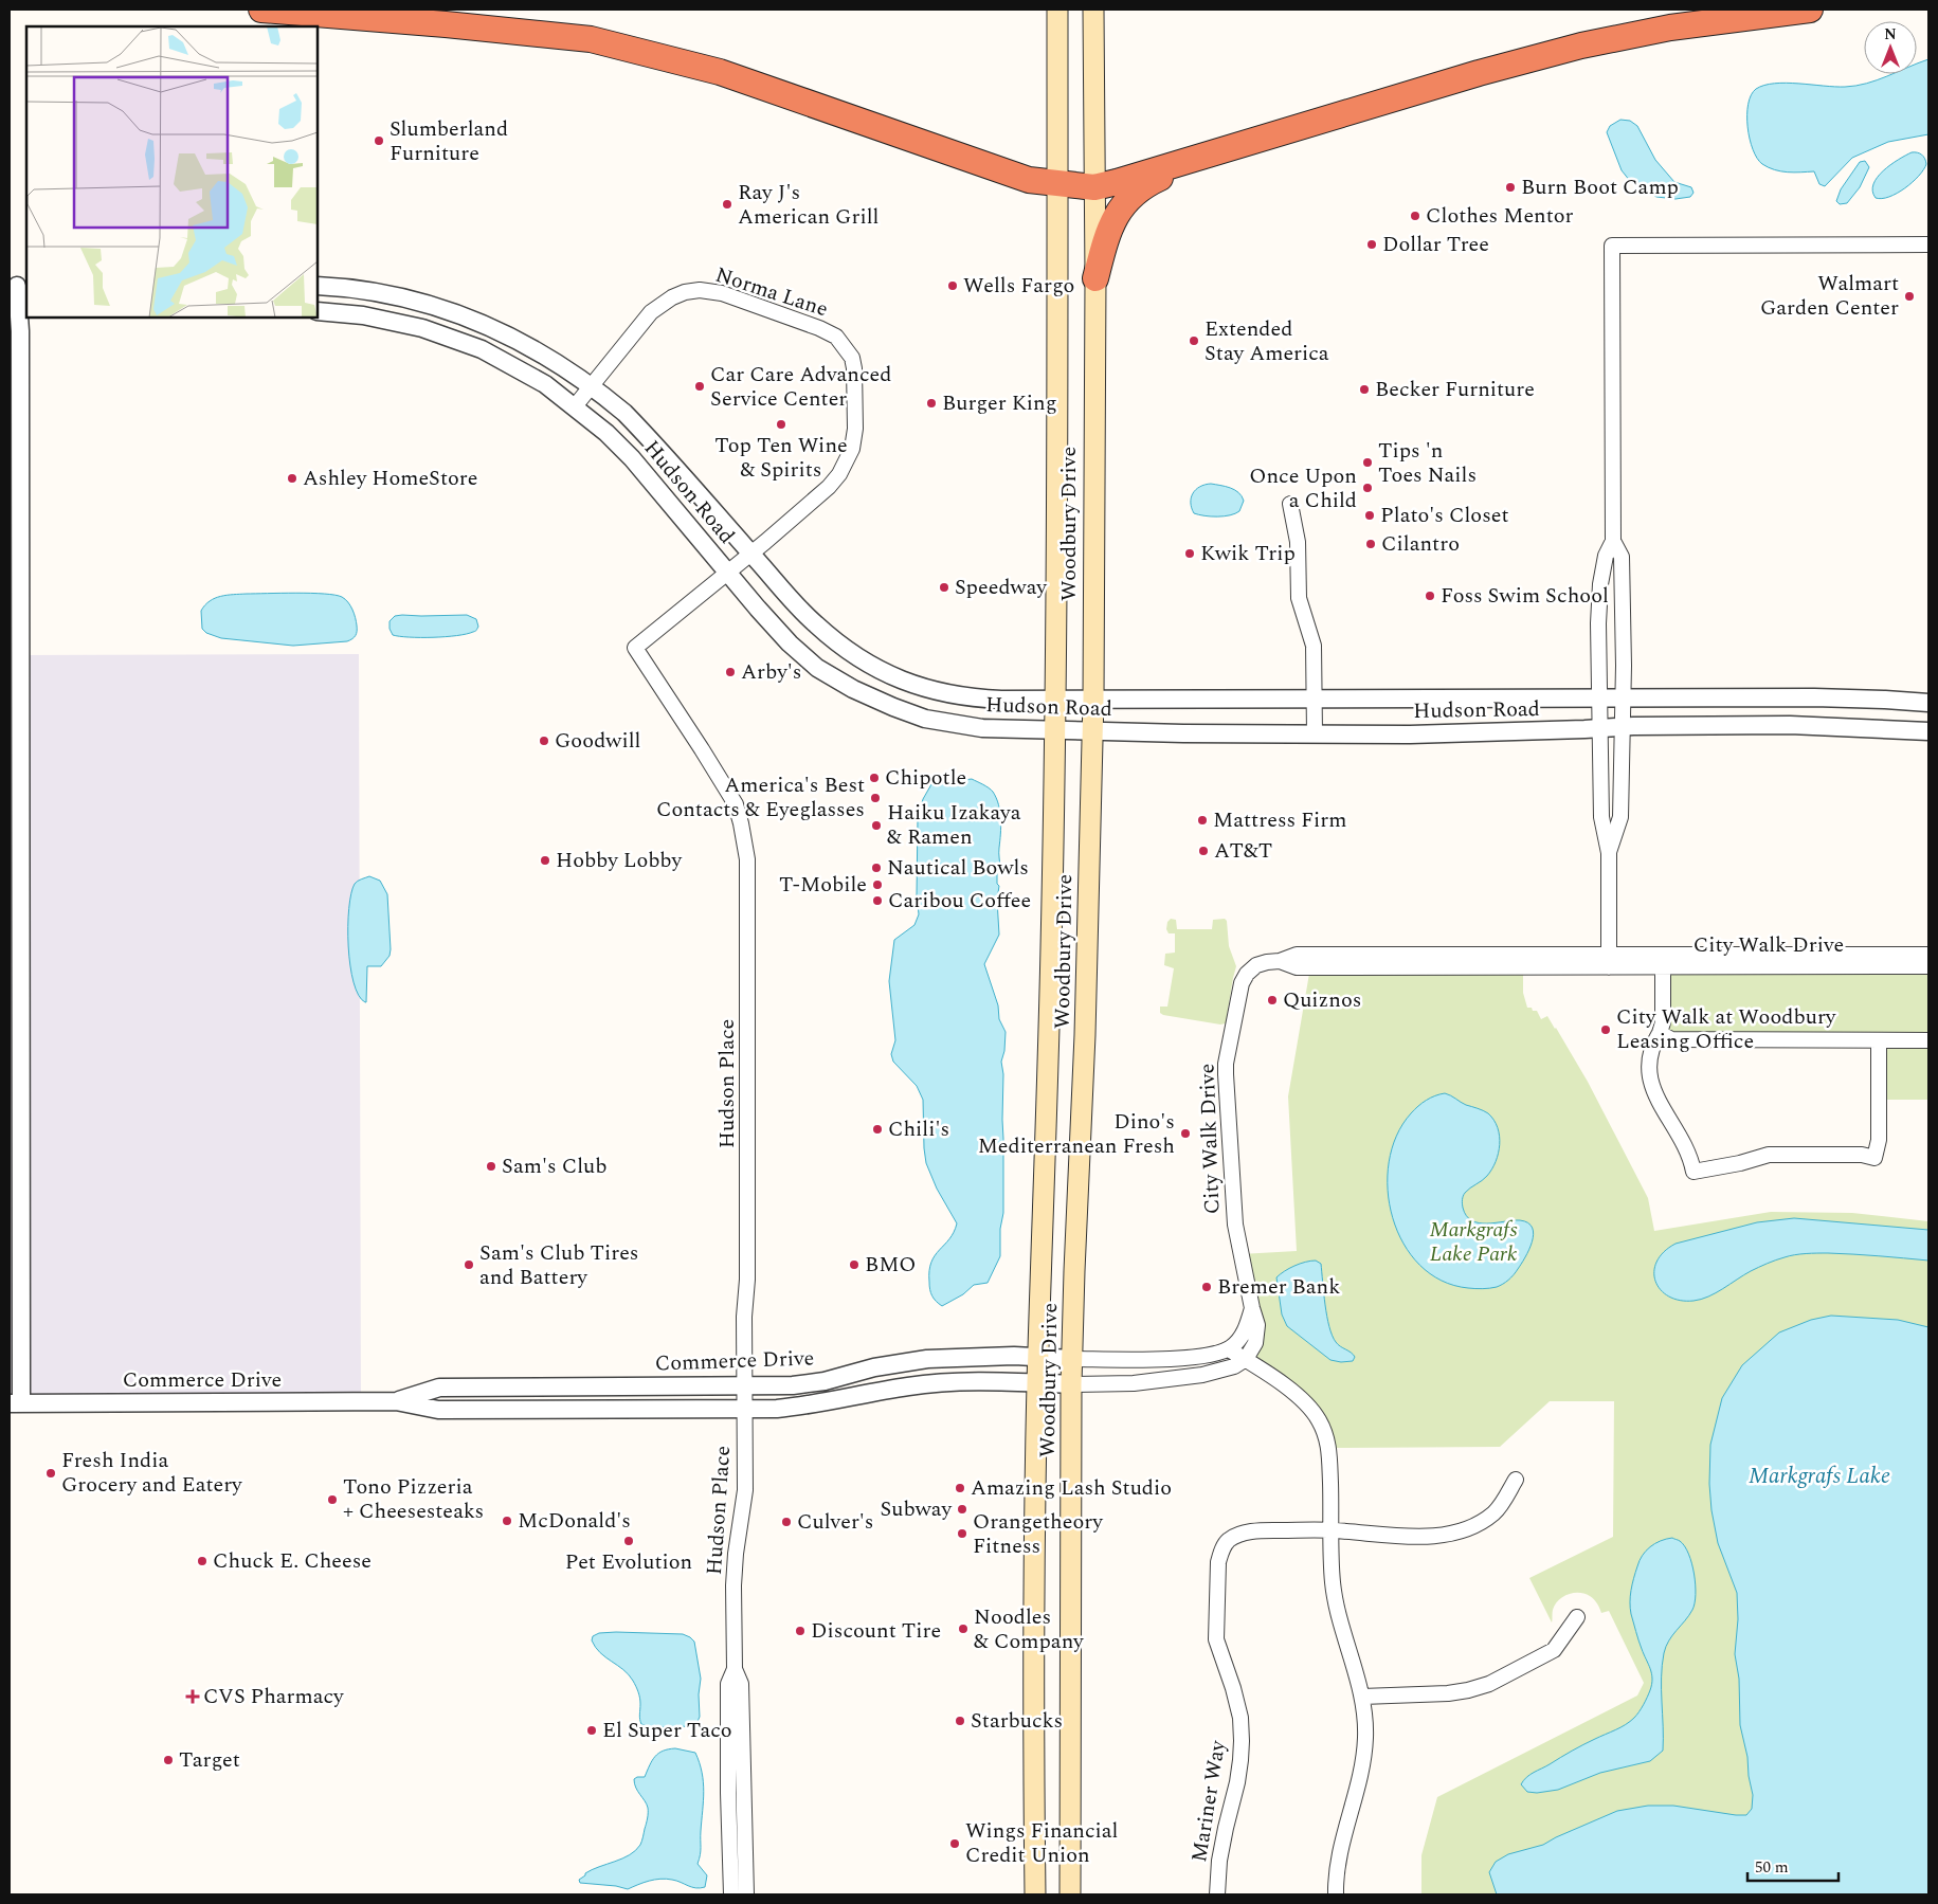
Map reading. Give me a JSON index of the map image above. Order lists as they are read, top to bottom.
{
  "streets": {
    "main road": ["Woodbury Drive"],
    "street": [
      "Norma Lane",
      "Hudson Road",
      "City Walk Drive",
      "Hudson Place",
      "Commerce Drive",
      "Mariner Way"
    ]
  },
  "crossings": [
    ["Norma Lane", "Hudson Road"],
    ["Norma Lane", "Hudson Place"],
    ["Hudson Road", "Woodbury Drive"],
    ["Hudson Road", "Hudson Place"],
    ["Woodbury Drive", "Commerce Drive"],
    ["Hudson Place", "Commerce Drive"]
  ],
  "water": ["Markgrafs Lake"],
  "parks": ["Markgrafs Lake Park"],
  "places": {
    "other": [
      "Slumberland Furniture",
      "Burn Boot Camp",
      "Ray J's American Grill",
      "Clothes Mentor",
      "Dollar Tree",
      "Wells Fargo",
      "Walmart Garden Center",
      "Extended Stay America",
      "Car Care Advanced Service Center",
      "Becker Furniture",
      "Burger King",
      "Top Ten Wine & Spirits",
      "Tips 'n Toes Nails",
      "Ashley HomeStore",
      "Once Upon a Child",
      "Plato's Closet",
      "Cilantro",
      "Kwik Trip",
      "Speedway",
      "Foss Swim School",
      "Arby's",
      "Goodwill",
      "Chipotle",
      "America's Best Contacts & Eyeglasses",
      "Mattress Firm",
      "Haiku Izakaya & Ramen",
      "AT&T",
      "Hobby Lobby",
      "Nautical Bowls",
      "T-Mobile",
      "Caribou Coffee",
      "Quiznos",
      "City Walk at Woodbury Leasing Office",
      "Chili's",
      "Dino's Mediterranean Fresh",
      "Sam's Club",
      "Sam's Club Tires and Battery",
      "BMO",
      "Bremer Bank",
      "Fresh India Grocery and Eatery",
      "Amazing Lash Studio",
      "Tono Pizzeria + Cheesesteaks",
      "Subway",
      "McDonald's",
      "Culver's",
      "Orangetheory Fitness",
      "Pet Evolution",
      "Chuck E. Cheese",
      "Noodles & Company",
      "Discount Tire",
      "Starbucks",
      "El Super Taco",
      "Target",
      "Wings Financial Credit Union"
    ],
    "health": ["CVS Pharmacy"]
  },
  "scale_bar": "50 m",
  "north": "top"
}
